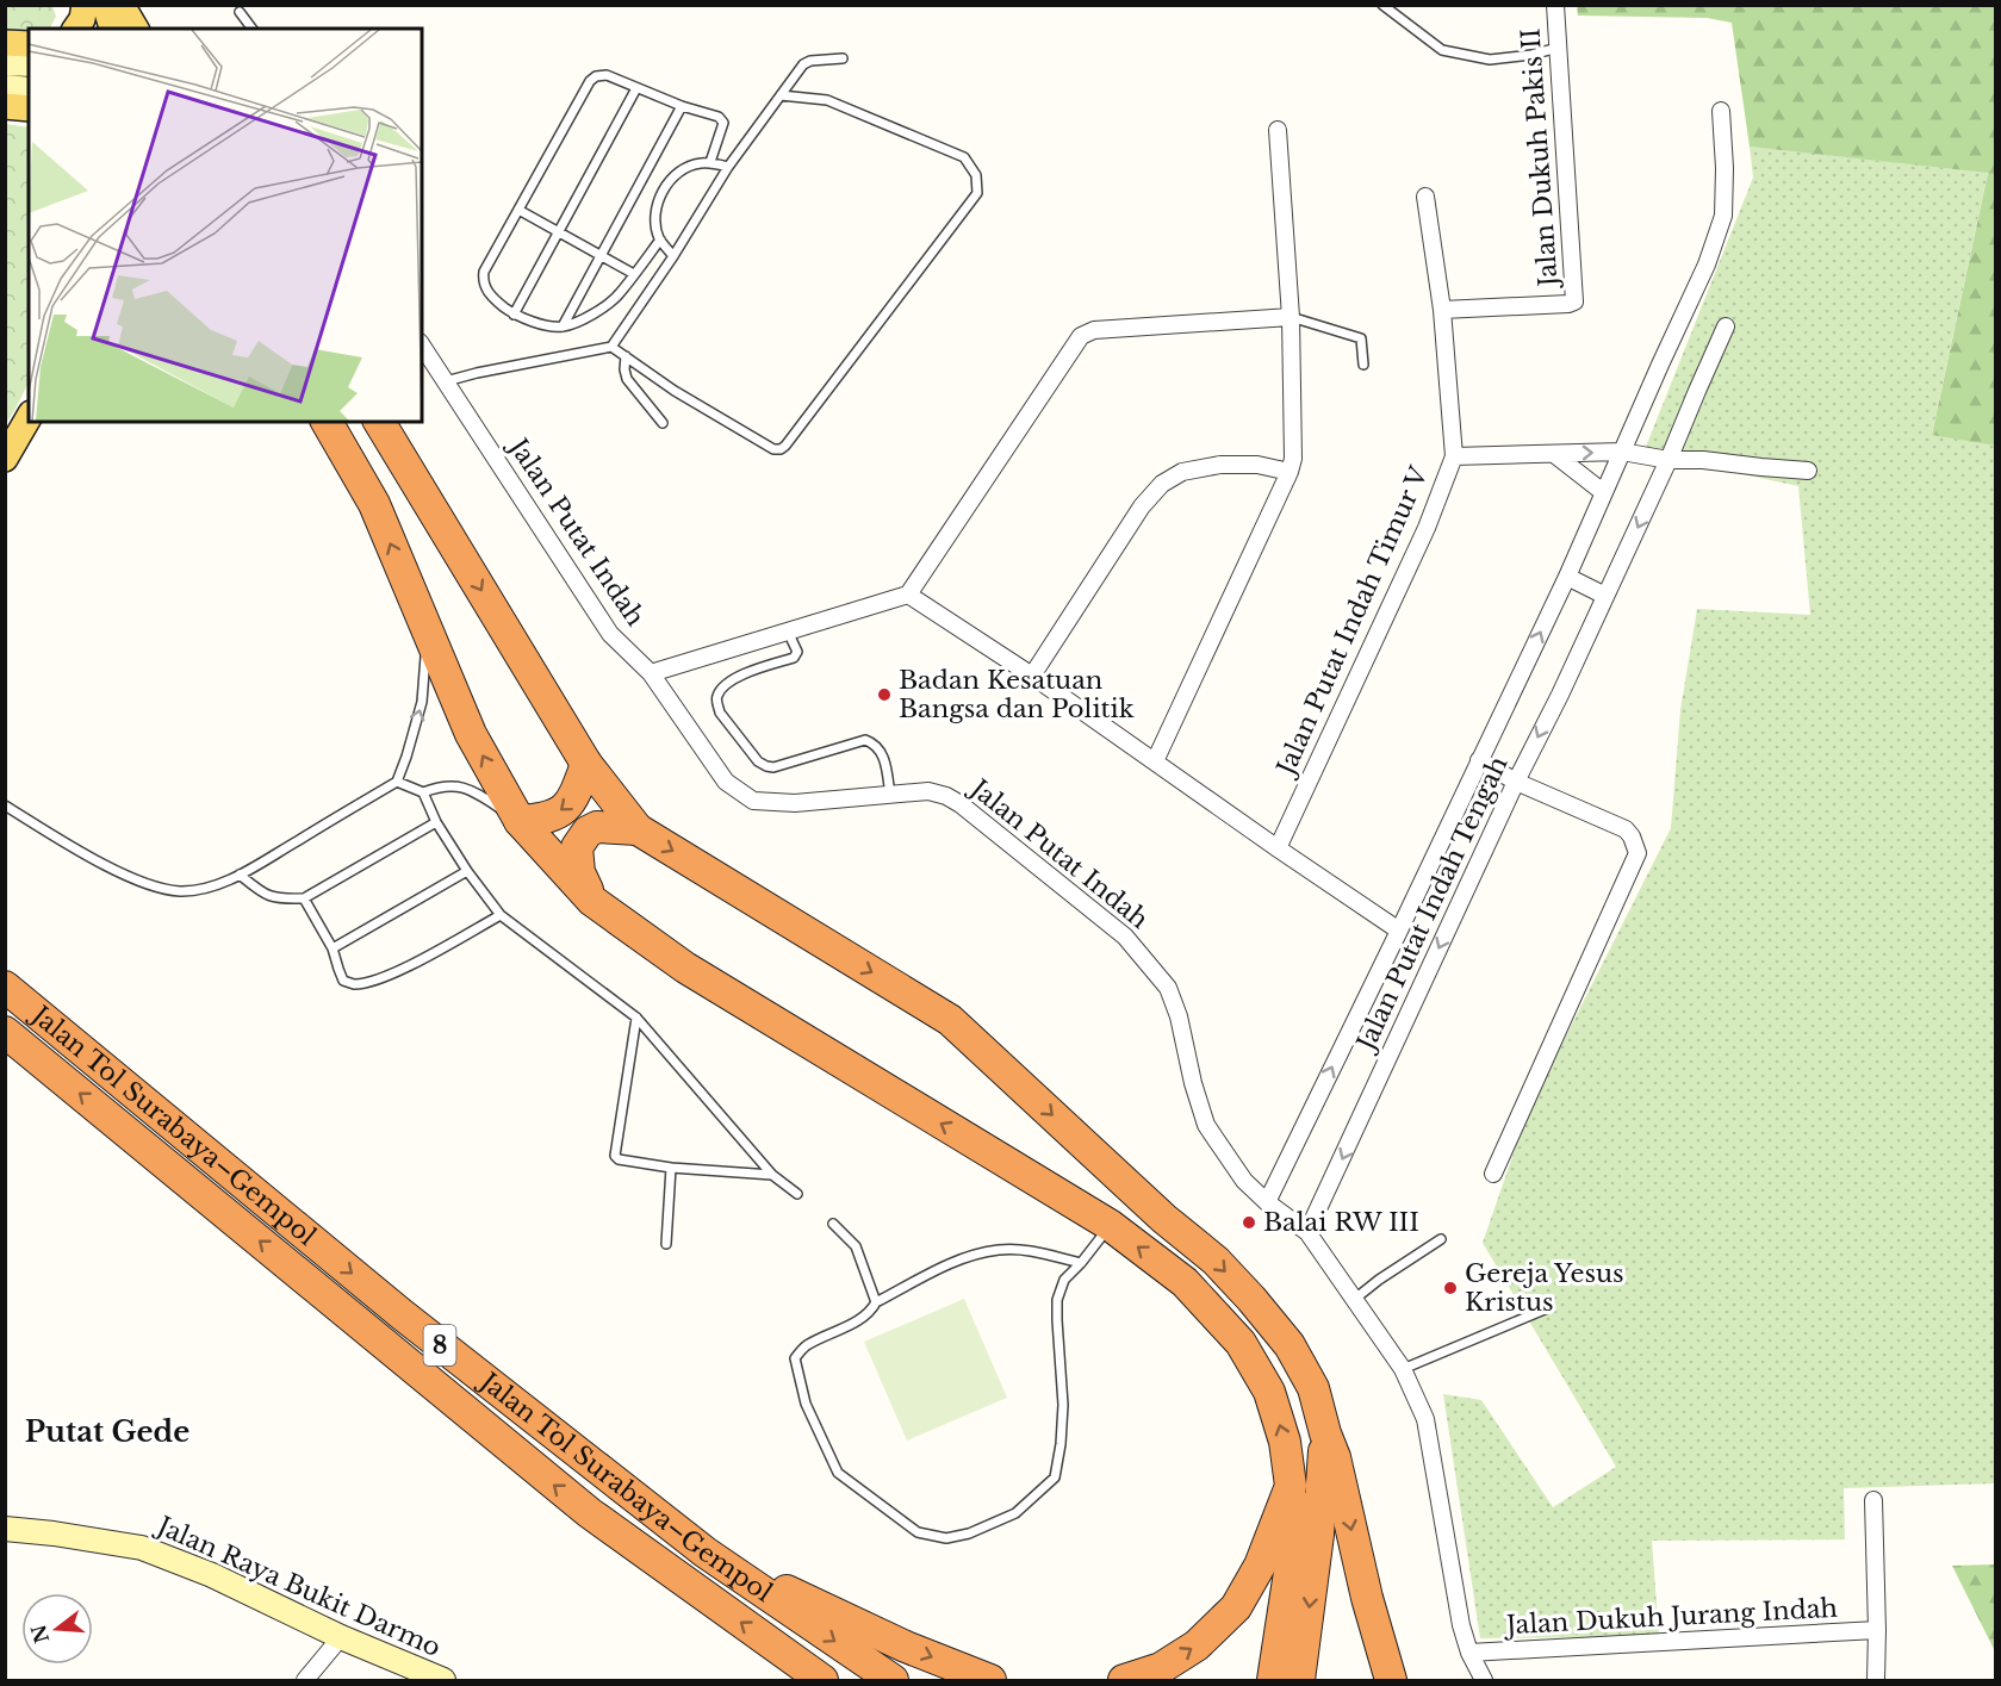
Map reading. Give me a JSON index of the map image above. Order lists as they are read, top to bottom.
{
  "streets": {
    "highway": ["Jalan Tol Surabaya–Gempol", "8"],
    "street": [
      "Jalan Dukuh Pakis II",
      "Jalan Putat Indah",
      "Jalan Putat Indah Timur V",
      "Jalan Putat Indah Tengah",
      "Jalan Raya Bukit Darmo",
      "Jalan Dukuh Jurang Indah"
    ]
  },
  "crossings": [
    ["Jalan Dukuh Pakis II", "Jalan Putat Indah Timur V"],
    ["Jalan Putat Indah", "Jalan Putat Indah Tengah"]
  ],
  "districts": ["Putat Gede"],
  "places": ["Badan Kesatuan Bangsa dan Politik", "Balai RW III", "Gereja Yesus Kristus"],
  "north": "left"
}
